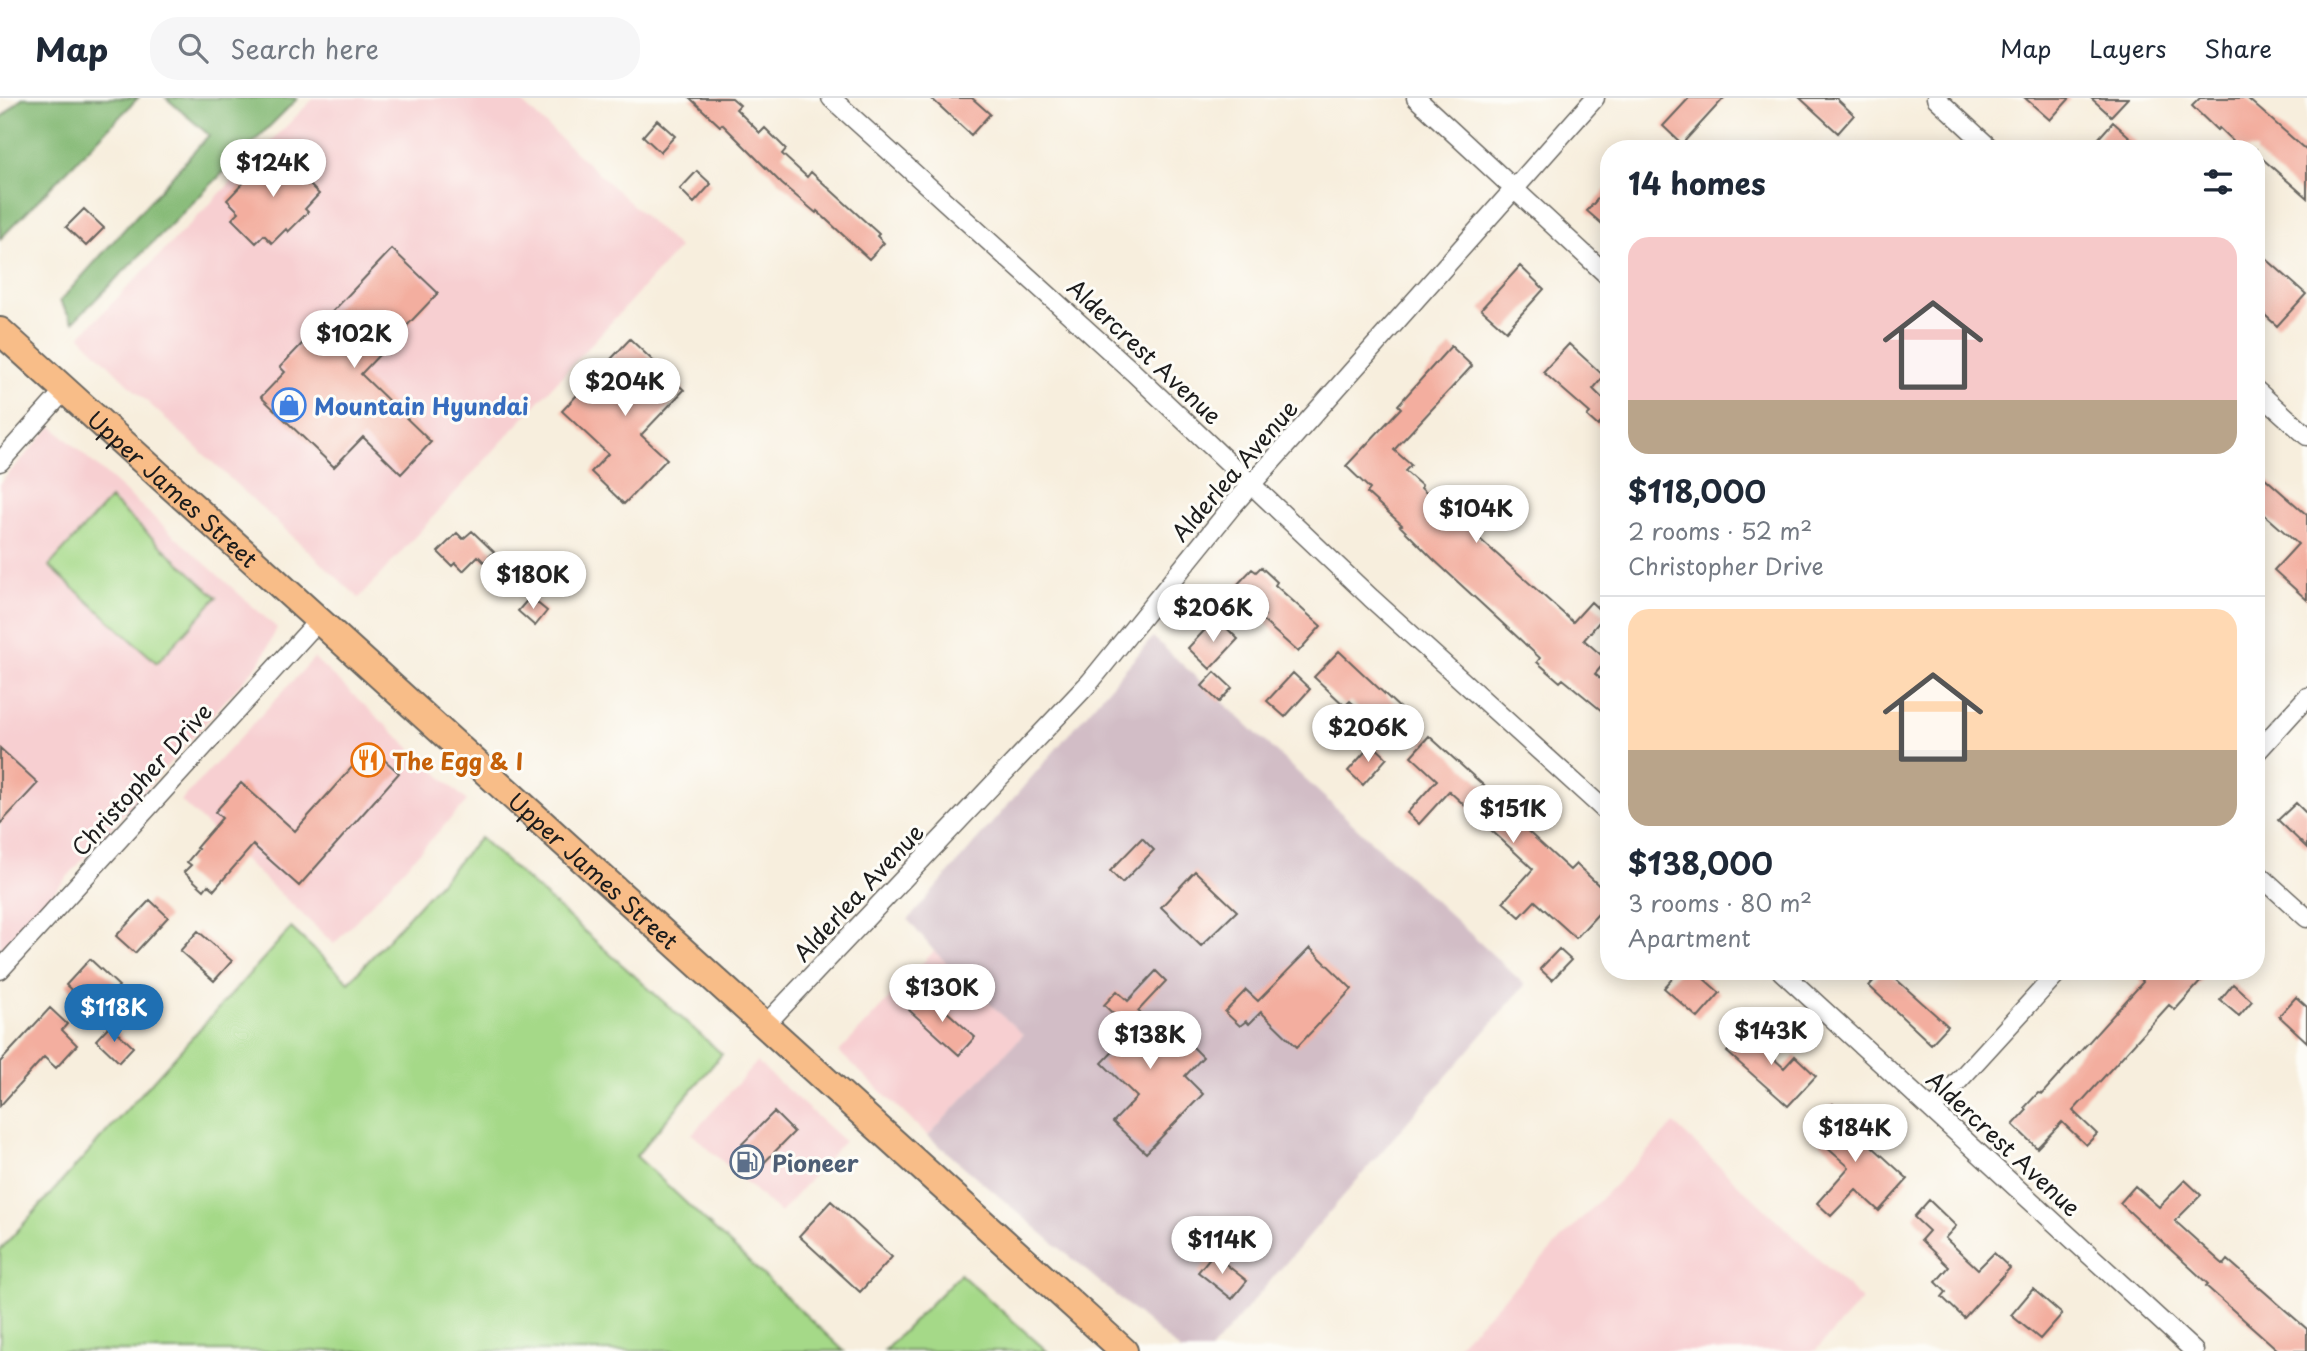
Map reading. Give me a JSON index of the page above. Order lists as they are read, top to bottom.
{
  "streets": {
    "main road": ["Upper James Street"],
    "street": ["Aldercrest Avenue", "Alderlea Avenue", "Christopher Drive"]
  },
  "crossings": [
    ["Aldercrest Avenue", "Alderlea Avenue"],
    ["Alderlea Avenue", "Upper James Street"],
    ["Upper James Street", "Christopher Drive"]
  ],
  "places": {
    "shop": ["Mountain Hyundai"],
    "restaurant": ["The Egg & I"],
    "fuel station": ["Pioneer"]
  },
  "page": {
    "header": "Map",
    "search": "Search here",
    "nav": ["Map", "Layers", "Share"],
    "price": [
      "$124K",
      "$102K",
      "$204K",
      "$104K",
      "$180K",
      "$206K",
      "$206K",
      "$151K",
      "$130K",
      "$118K",
      "$143K",
      "$138K",
      "$184K",
      "$114K"
    ],
    "heading": "14 homes",
    "list": [
      {
        "name": "$118,000",
        "note": "2 rooms · 52 m² · Christopher Drive"
      },
      {
        "name": "$138,000",
        "note": "3 rooms · 80 m² · Apartment"
      }
    ]
  }
}
